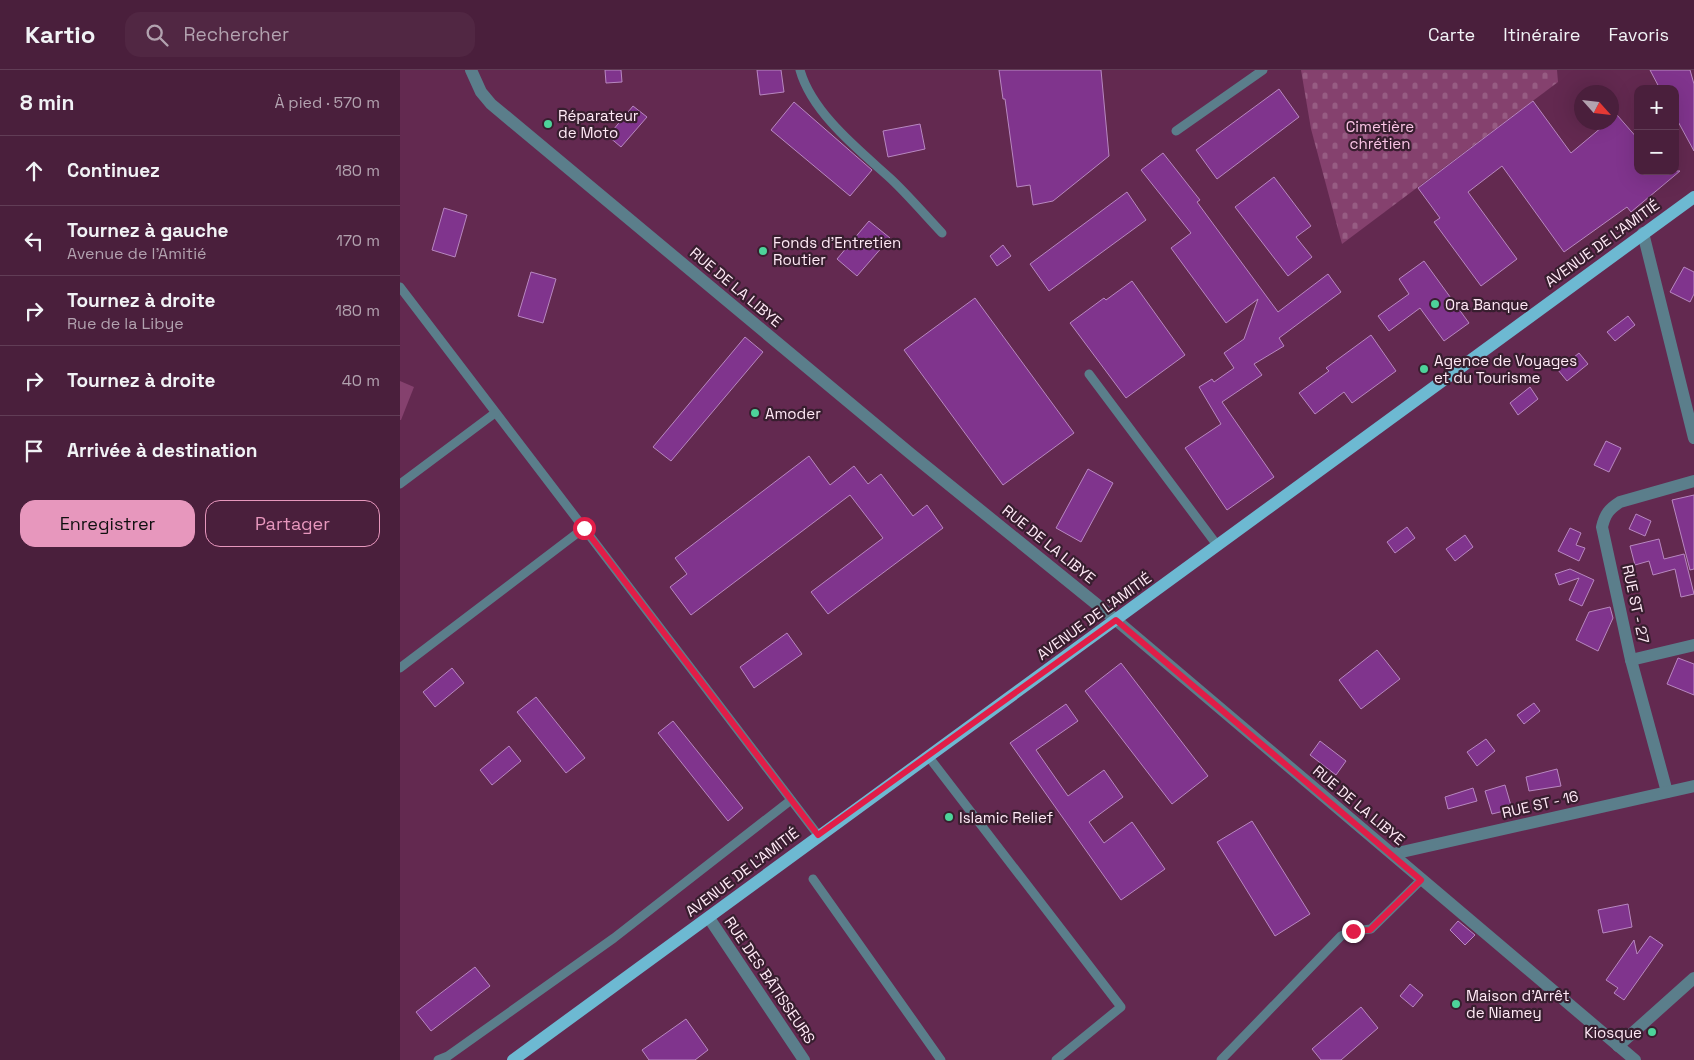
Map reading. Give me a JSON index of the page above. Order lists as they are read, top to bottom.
{
  "streets": {
    "main road": ["AVENUE DE L'AMITIÉ"],
    "street": [
      "RUE DE LA LIBYE",
      "RUE ST - 27",
      "RUE ST - 16",
      "RUE DES BÂTISSEURS"
    ]
  },
  "crossings": [
    ["AVENUE DE L'AMITIÉ", "RUE DE LA LIBYE"],
    ["AVENUE DE L'AMITIÉ", "RUE DES BÂTISSEURS"],
    ["RUE DE LA LIBYE", "RUE ST - 16"],
    ["RUE ST - 27", "RUE ST - 16"]
  ],
  "parks": ["Cimetière chrétien"],
  "places": [
    "Réparateur de Moto",
    "Fonds d'Entretien Routier",
    "Ora Banque",
    "Agence de Voyages et du Tourisme",
    "Amoder",
    "Islamic Relief",
    "Maison d'Arrêt de Niamey",
    "Kiosque"
  ],
  "north": "bottom right",
  "page": {
    "header": "Kartio",
    "search": "Rechercher",
    "nav": ["Carte", "Itinéraire", "Favoris"],
    "heading": ["8 min", "À pied · 570 m"],
    "map_buttons": ["+", "−"],
    "list": [
      ["Continuez", "180 m"],
      ["Tournez à gauche", "Avenue de l'Amitié", "170 m"],
      ["Tournez à droite", "Rue de la Libye", "180 m"],
      ["Tournez à droite", "40 m"],
      "Arrivée à destination"
    ],
    "buttons": ["Enregistrer", "Partager"]
  }
}
